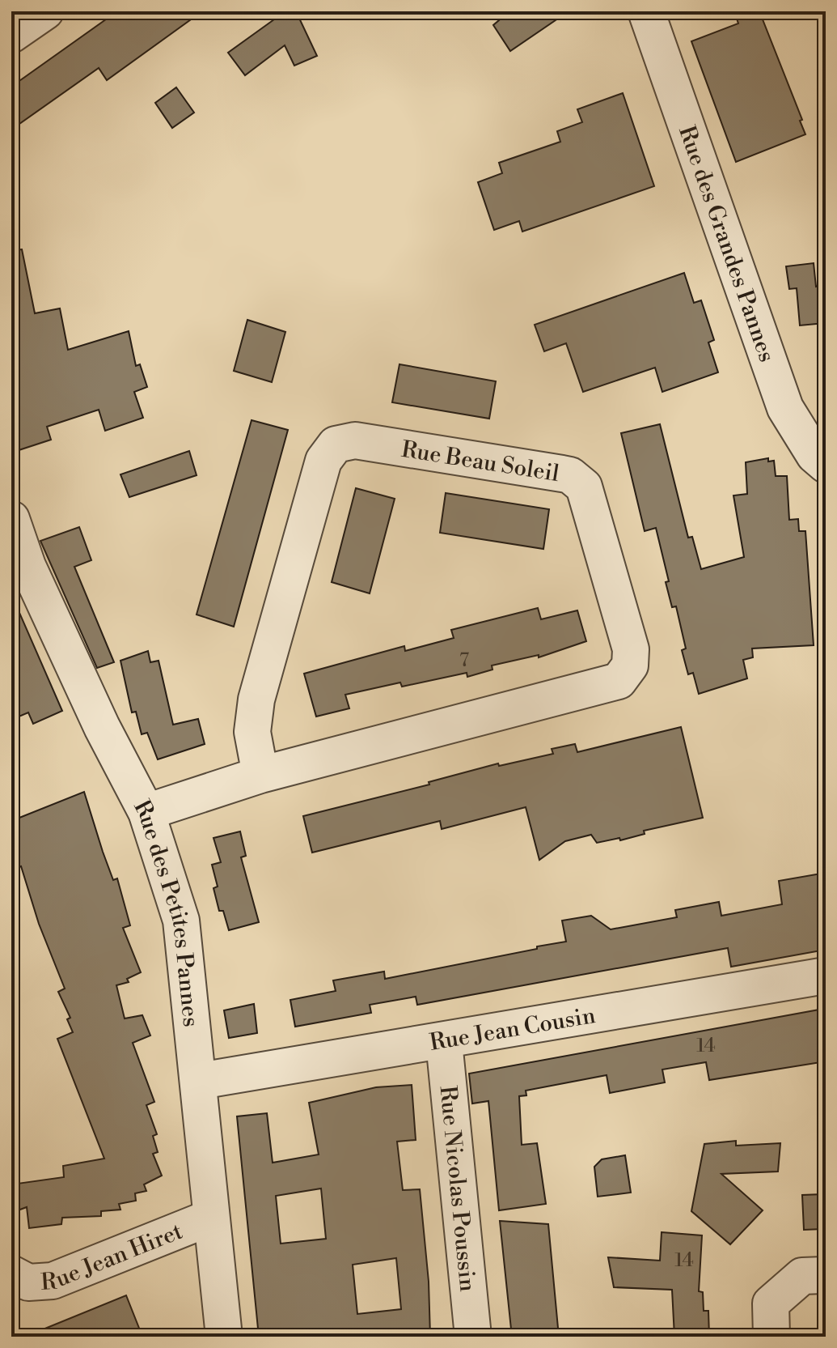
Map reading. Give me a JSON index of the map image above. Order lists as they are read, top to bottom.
{
  "streets": {
    "street": [
      "Rue des Grandes Pannes",
      "Rue Beau Soleil",
      "Rue des Petites Pannes",
      "Rue Jean Cousin",
      "Rue Nicolas Poussin",
      "Rue Jean Hiret"
    ]
  },
  "crossings": [
    ["Rue Beau Soleil", "Rue des Petites Pannes"],
    ["Rue des Petites Pannes", "Rue Jean Cousin"],
    ["Rue des Petites Pannes", "Rue Jean Hiret"],
    ["Rue Jean Cousin", "Rue Nicolas Poussin"]
  ],
  "house_numbers": ["7", "14", "14"]
}
